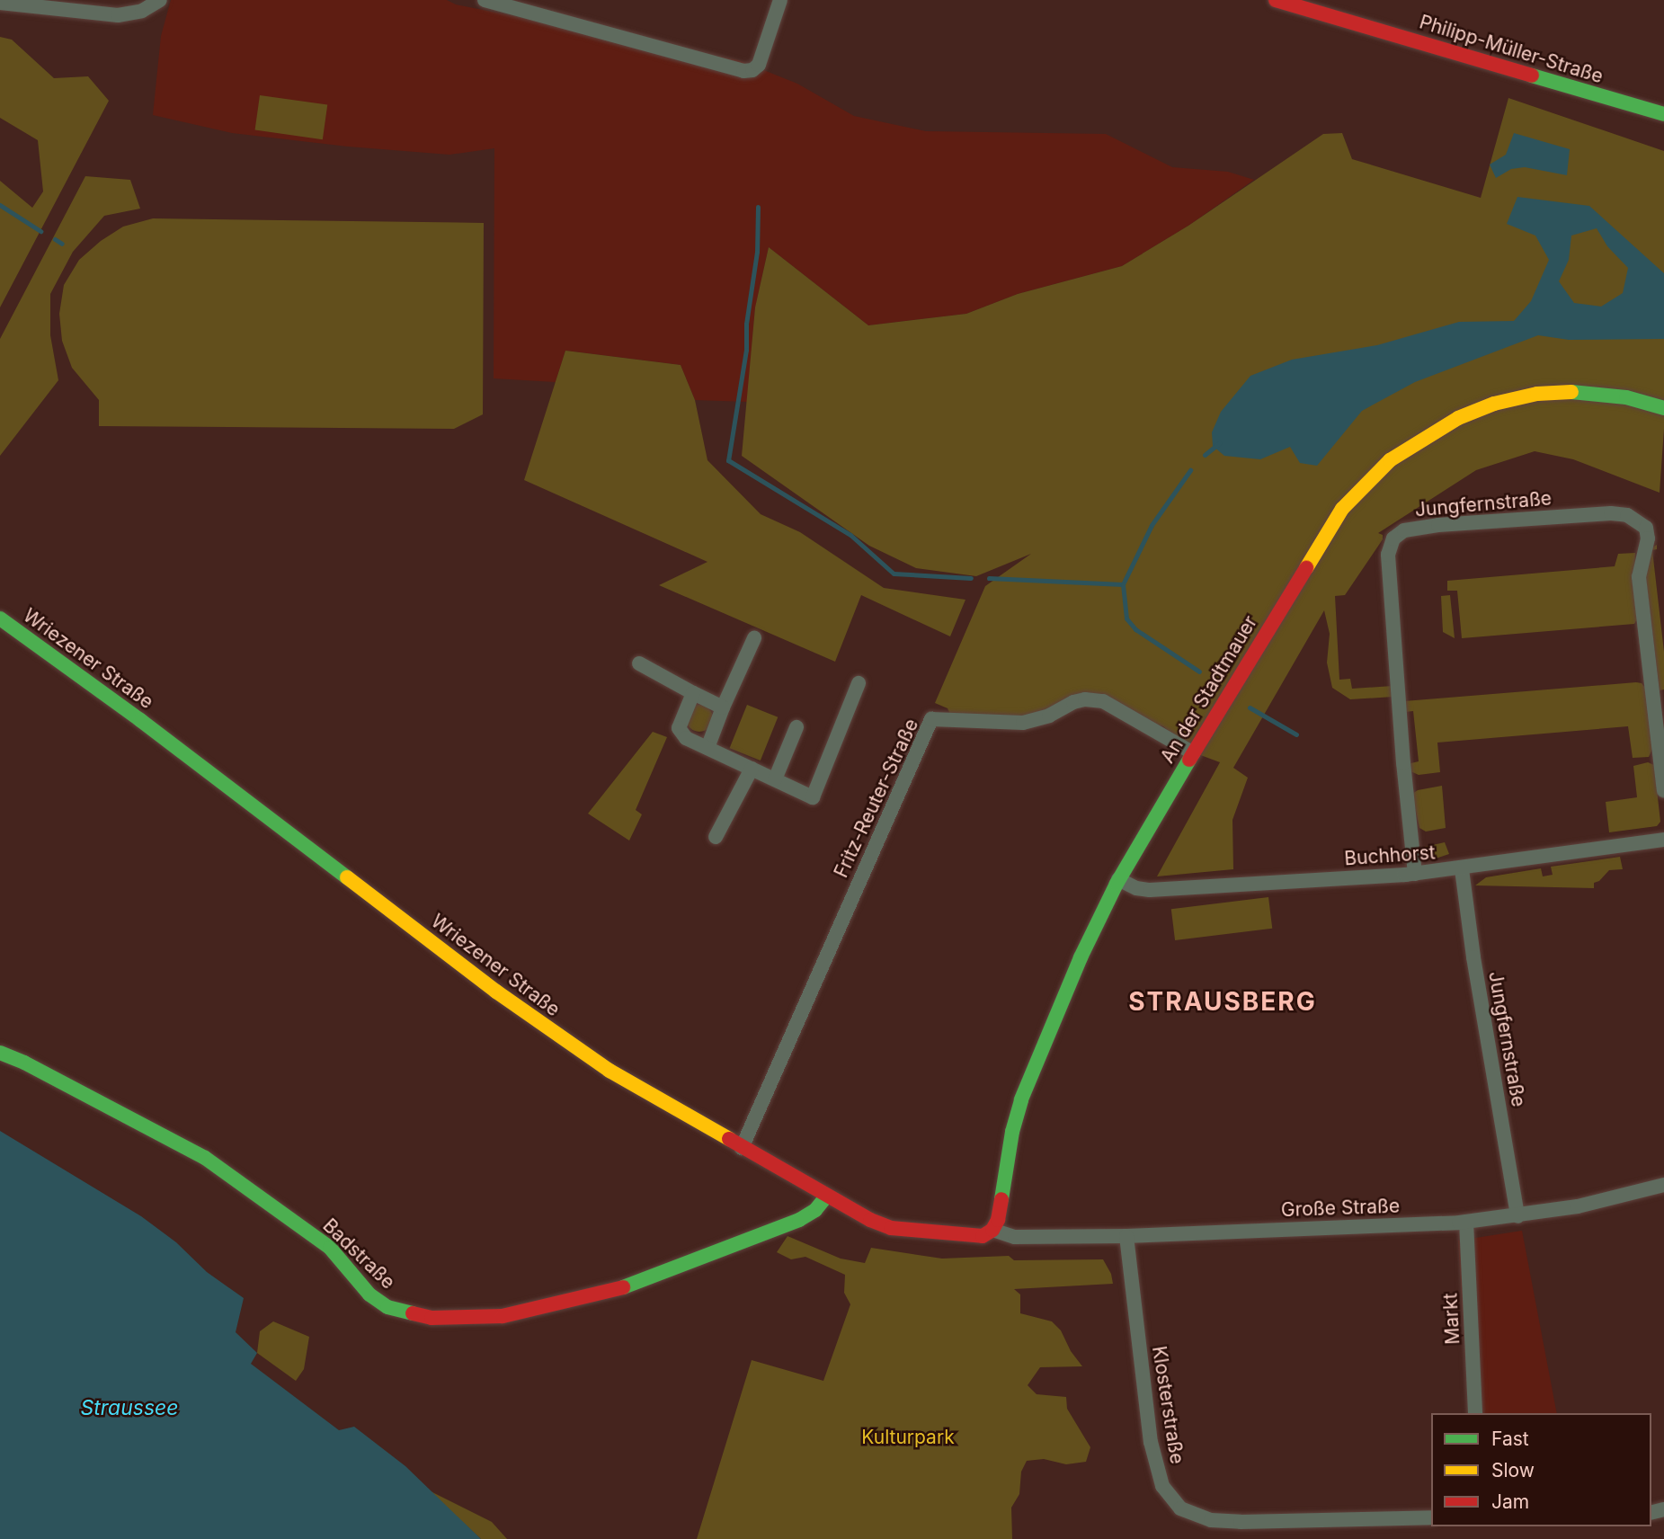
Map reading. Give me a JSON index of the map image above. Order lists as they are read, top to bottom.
{
  "streets": {
    "street": [
      "Philipp-Müller-Straße",
      "Jungfernstraße",
      "Wriezener Straße",
      "An der Stadtmauer",
      "Fritz-Reuter-Straße",
      "Buchhorst",
      "Große Straße",
      "Badstraße",
      "Markt",
      "Klosterstraße"
    ]
  },
  "crossings": [
    ["Jungfernstraße", "Buchhorst"],
    ["Jungfernstraße", "Große Straße"],
    ["Wriezener Straße", "An der Stadtmauer"],
    ["Wriezener Straße", "Fritz-Reuter-Straße"],
    ["Wriezener Straße", "Große Straße"],
    ["Wriezener Straße", "Badstraße"],
    ["An der Stadtmauer", "Fritz-Reuter-Straße"],
    ["An der Stadtmauer", "Buchhorst"],
    ["Große Straße", "Markt"],
    ["Große Straße", "Klosterstraße"]
  ],
  "districts": ["STRAUSBERG"],
  "water": ["Straussee"],
  "parks": ["Kulturpark"],
  "legend": ["Fast", "Slow", "Jam"]
}
